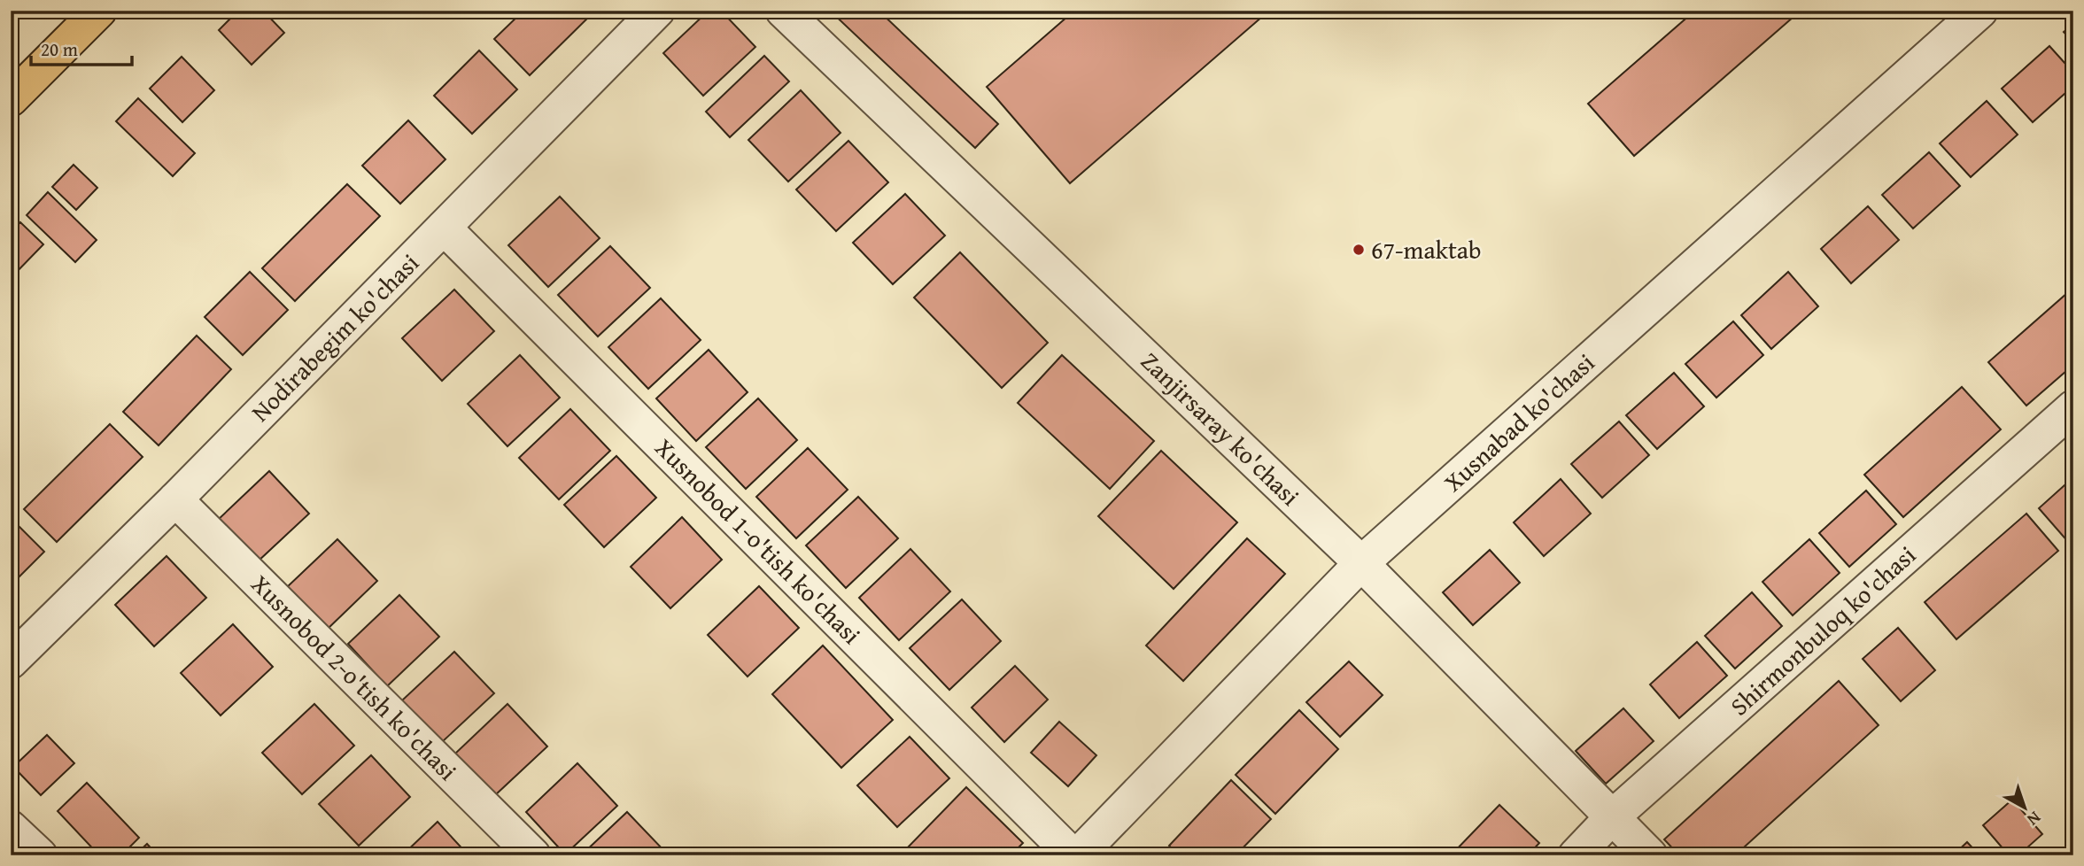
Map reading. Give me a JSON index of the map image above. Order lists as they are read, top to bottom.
{
  "streets": {
    "street": [
      "Nodirabegim ko'chasi",
      "Xusnabad ko'chasi",
      "Zanjirsaray ko'chasi",
      "Xusnobod 1-o'tish ko'chasi",
      "Shirmonbuloq ko'chasi",
      "Xusnobod 2-o'tish ko'chasi"
    ]
  },
  "crossings": [
    ["Nodirabegim ko'chasi", "Xusnobod 1-o'tish ko'chasi"],
    ["Nodirabegim ko'chasi", "Xusnobod 2-o'tish ko'chasi"],
    ["Xusnabad ko'chasi", "Zanjirsaray ko'chasi"],
    ["Zanjirsaray ko'chasi", "Shirmonbuloq ko'chasi"]
  ],
  "places": ["67-maktab"],
  "scale_bar": "20 m",
  "north": "bottom right"
}
